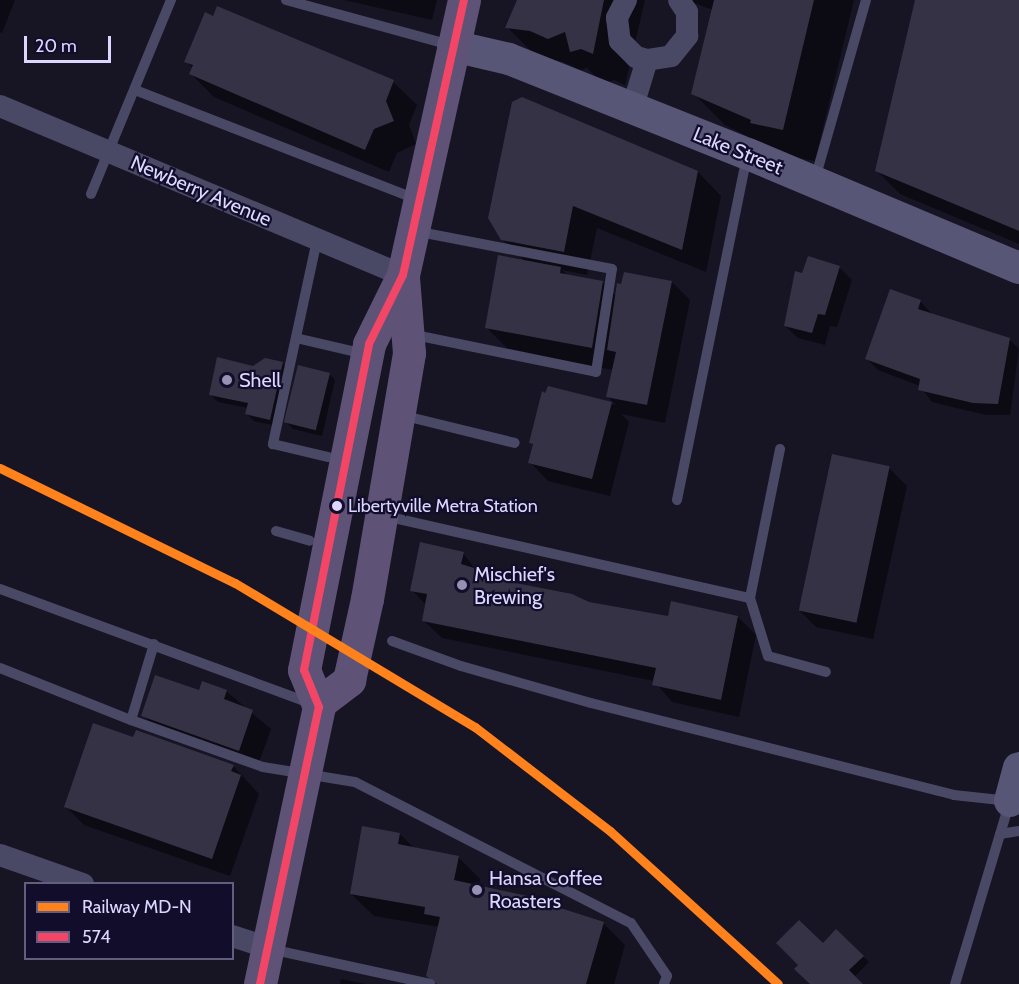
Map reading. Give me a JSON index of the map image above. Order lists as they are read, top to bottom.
{
  "streets": {
    "street": ["Lake Street", "Newberry Avenue"]
  },
  "places": [
    "Shell",
    "Libertyville Metra Station",
    "Mischief's Brewing",
    "Hansa Coffee Roasters"
  ],
  "lines": ["transit line 574", "rail line MD-N"],
  "legend": ["Railway MD-N", "574"],
  "scale_bar": "20 m"
}
